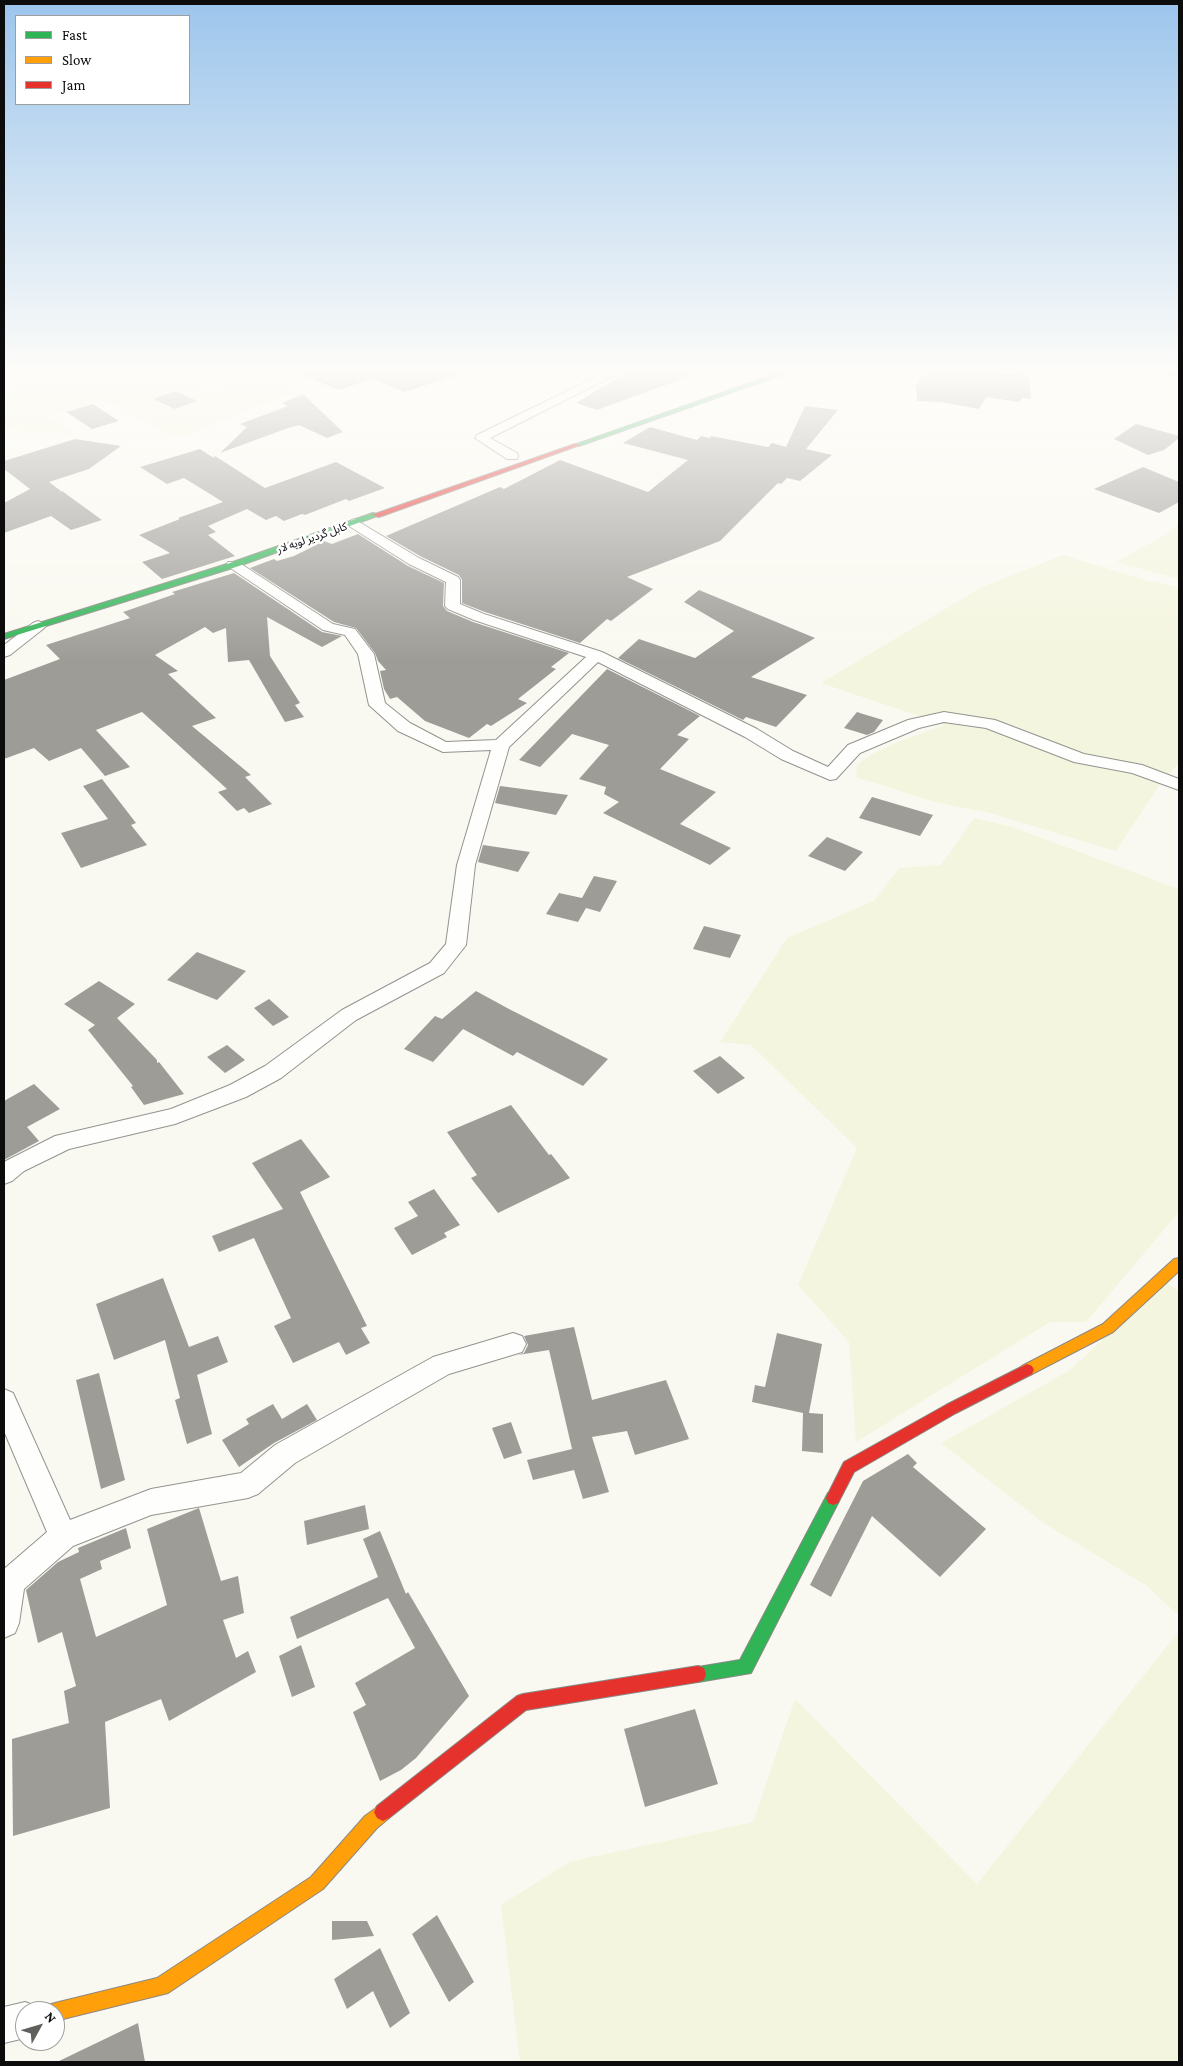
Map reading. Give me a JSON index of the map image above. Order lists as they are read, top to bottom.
{
  "streets": {
    "main road": ["کابل گردیز لویه لار"]
  },
  "legend": ["Fast", "Slow", "Jam"],
  "north": "top right"
}
